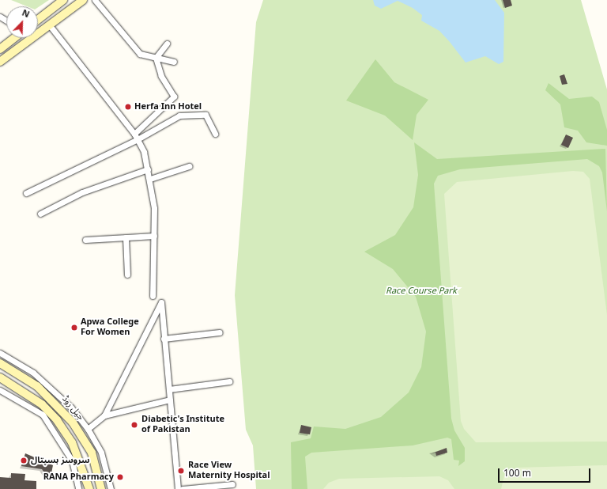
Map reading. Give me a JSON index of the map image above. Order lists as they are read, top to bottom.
{
  "streets": {
    "main road": ["جیل روڈ"]
  },
  "parks": ["Race Course Park"],
  "places": [
    "Herfa Inn Hotel",
    "Apwa College For Women",
    "Diabetic's Institute of Pakistan",
    "سروسز ہسپتال",
    "Race View Maternity Hospital",
    "RANA Pharmacy"
  ],
  "scale_bar": "100 m",
  "north": "top right"
}
